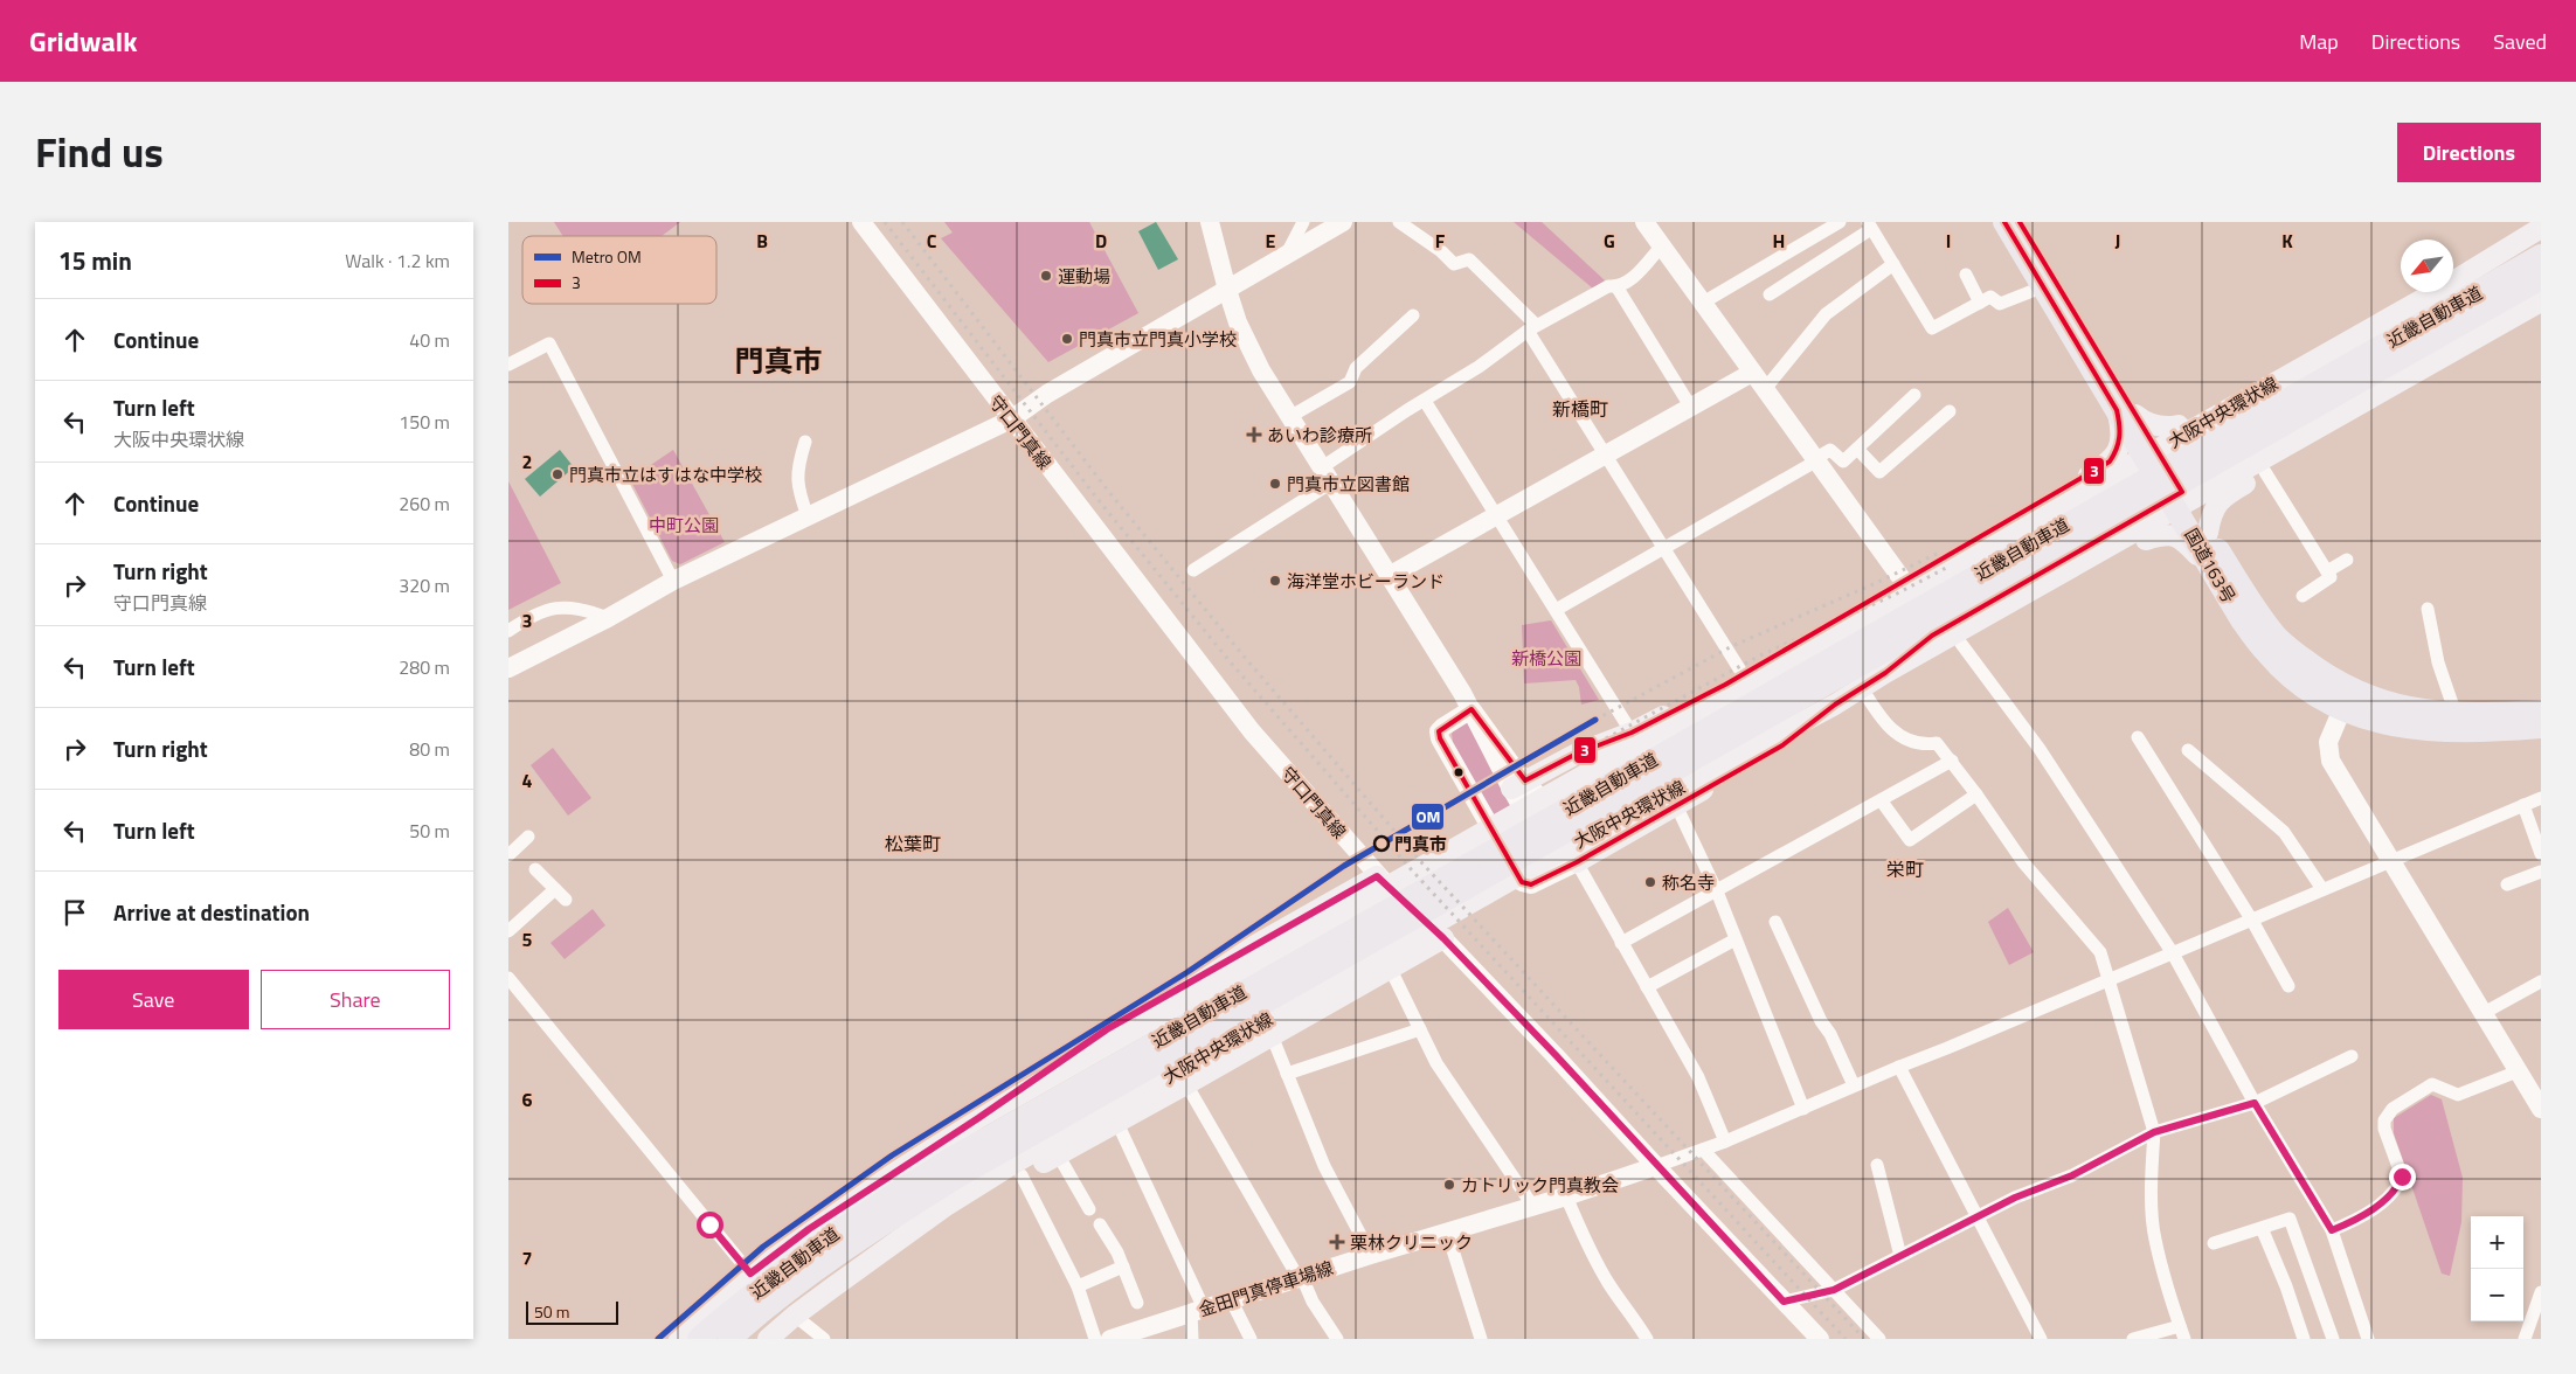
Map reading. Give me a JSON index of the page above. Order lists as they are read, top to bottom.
{
  "streets": {
    "highway": ["近畿自動車道", "国道163号"],
    "main road": ["大阪中央環状線"],
    "street": ["守口門真線", "金田門真停車場線"]
  },
  "crossings": [
    ["守口門真線", "金田門真停車場線"]
  ],
  "districts": [
    "門真市",
    "新橋町",
    "松葉町",
    "栄町"
  ],
  "parks": ["中町公園", "新橋公園"],
  "places": {
    "other": [
      "運動場",
      "門真市立門真小学校",
      "門真市立はすはな中学校",
      "門真市立図書館",
      "海洋堂ホビーランド",
      "門真市",
      "称名寺",
      "カトリック門真教会"
    ],
    "health": ["あいわ診療所", "栗林クリニック"]
  },
  "lines": ["transit line 3", "metro line OM"],
  "legend": ["Metro OM", "3"],
  "scale_bar": "50 m",
  "north": "bottom left",
  "page": {
    "header": "Gridwalk",
    "nav": ["Map", "Directions", "Saved"],
    "title": "Find us",
    "buttons": [
      "Directions",
      ["Save", "Share"]
    ],
    "heading": ["15 min", "Walk · 1.2 km"],
    "list": [
      ["Continue", "40 m"],
      ["Turn left", "大阪中央環状線", "150 m"],
      ["Continue", "260 m"],
      ["Turn right", "守口門真線", "320 m"],
      ["Turn left", "280 m"],
      ["Turn right", "80 m"],
      ["Turn left", "50 m"],
      "Arrive at destination"
    ],
    "map_buttons": ["+", "−"],
    "scale": "50 m"
  },
  "grid": {
    "columns": [
      "B",
      "C",
      "D",
      "E",
      "F",
      "G",
      "H",
      "I",
      "J",
      "K"
    ],
    "rows": [
      "2",
      "3",
      "4",
      "5",
      "6",
      "7"
    ]
  }
}
